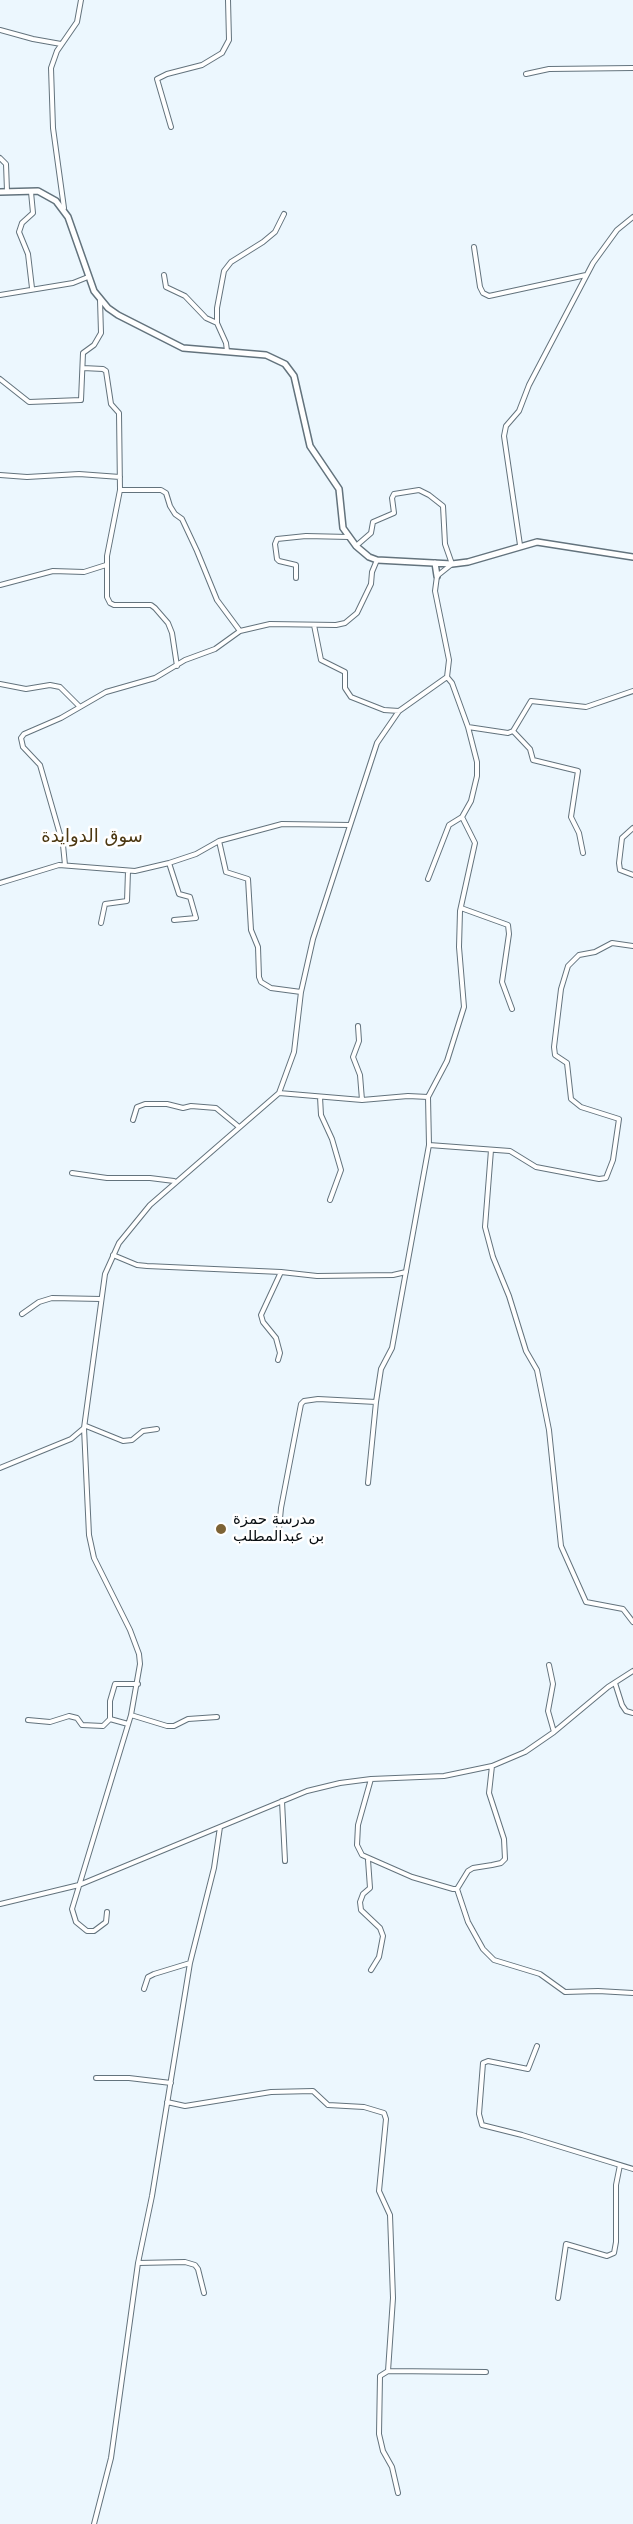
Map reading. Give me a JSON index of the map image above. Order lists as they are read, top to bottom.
{
  "districts": ["سوق الدوايدة"],
  "places": ["مدرسة حمزة بن عبدالمطلب"]
}
